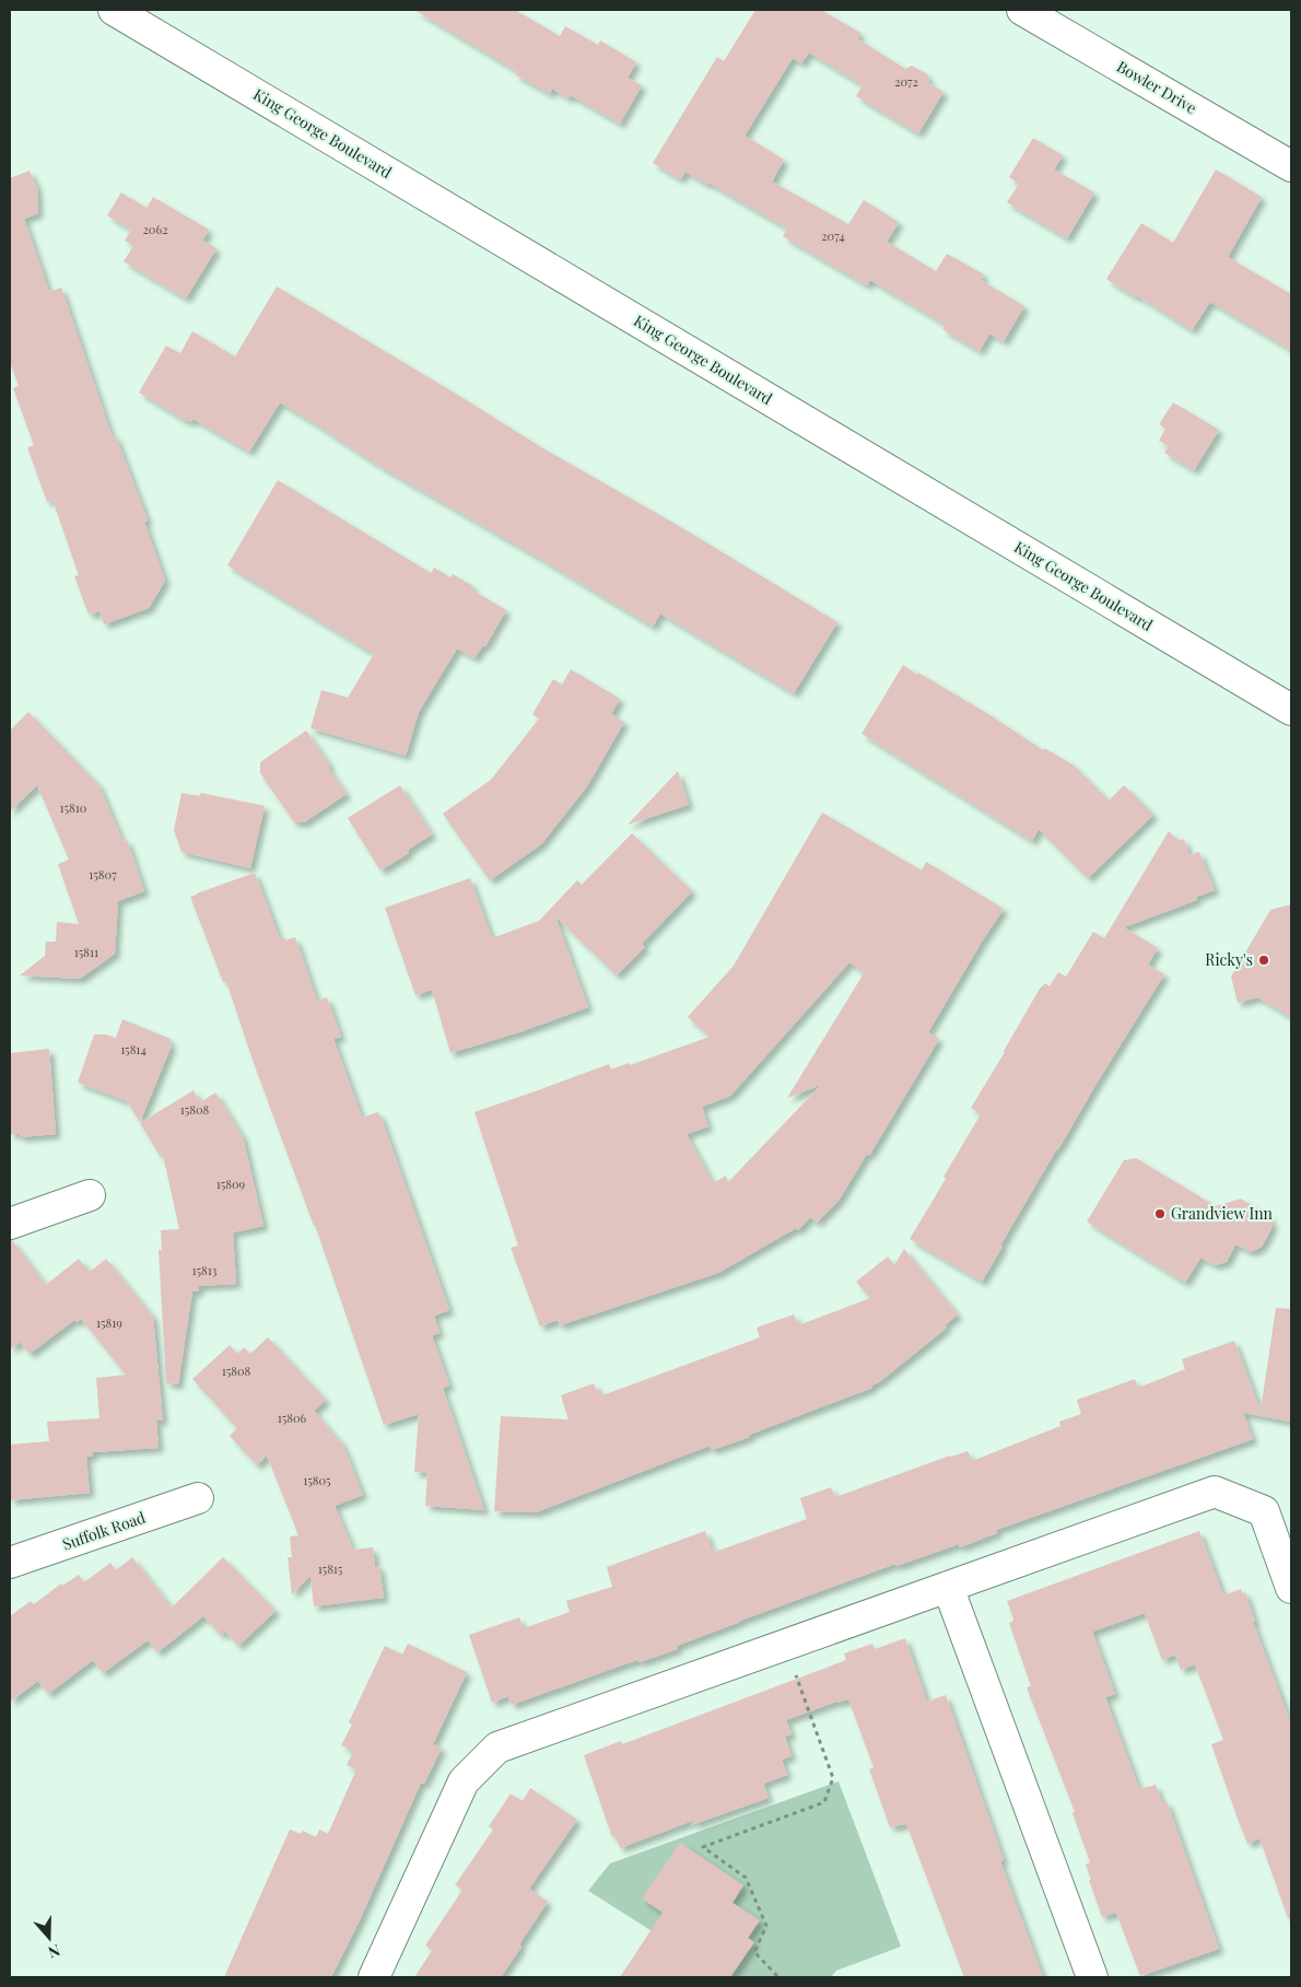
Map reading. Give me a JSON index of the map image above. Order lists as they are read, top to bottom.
{
  "streets": {
    "main road": ["Bowler Drive", "King George Boulevard", "Suffolk Road"]
  },
  "places": ["Ricky's", "Grandview Inn"],
  "house_numbers": [
    "2072",
    "2062",
    "2074",
    "15810",
    "15807",
    "15811",
    "15814",
    "15808",
    "15809",
    "15813",
    "15819",
    "15808",
    "15806",
    "15805",
    "15815"
  ],
  "north": "bottom"
}
